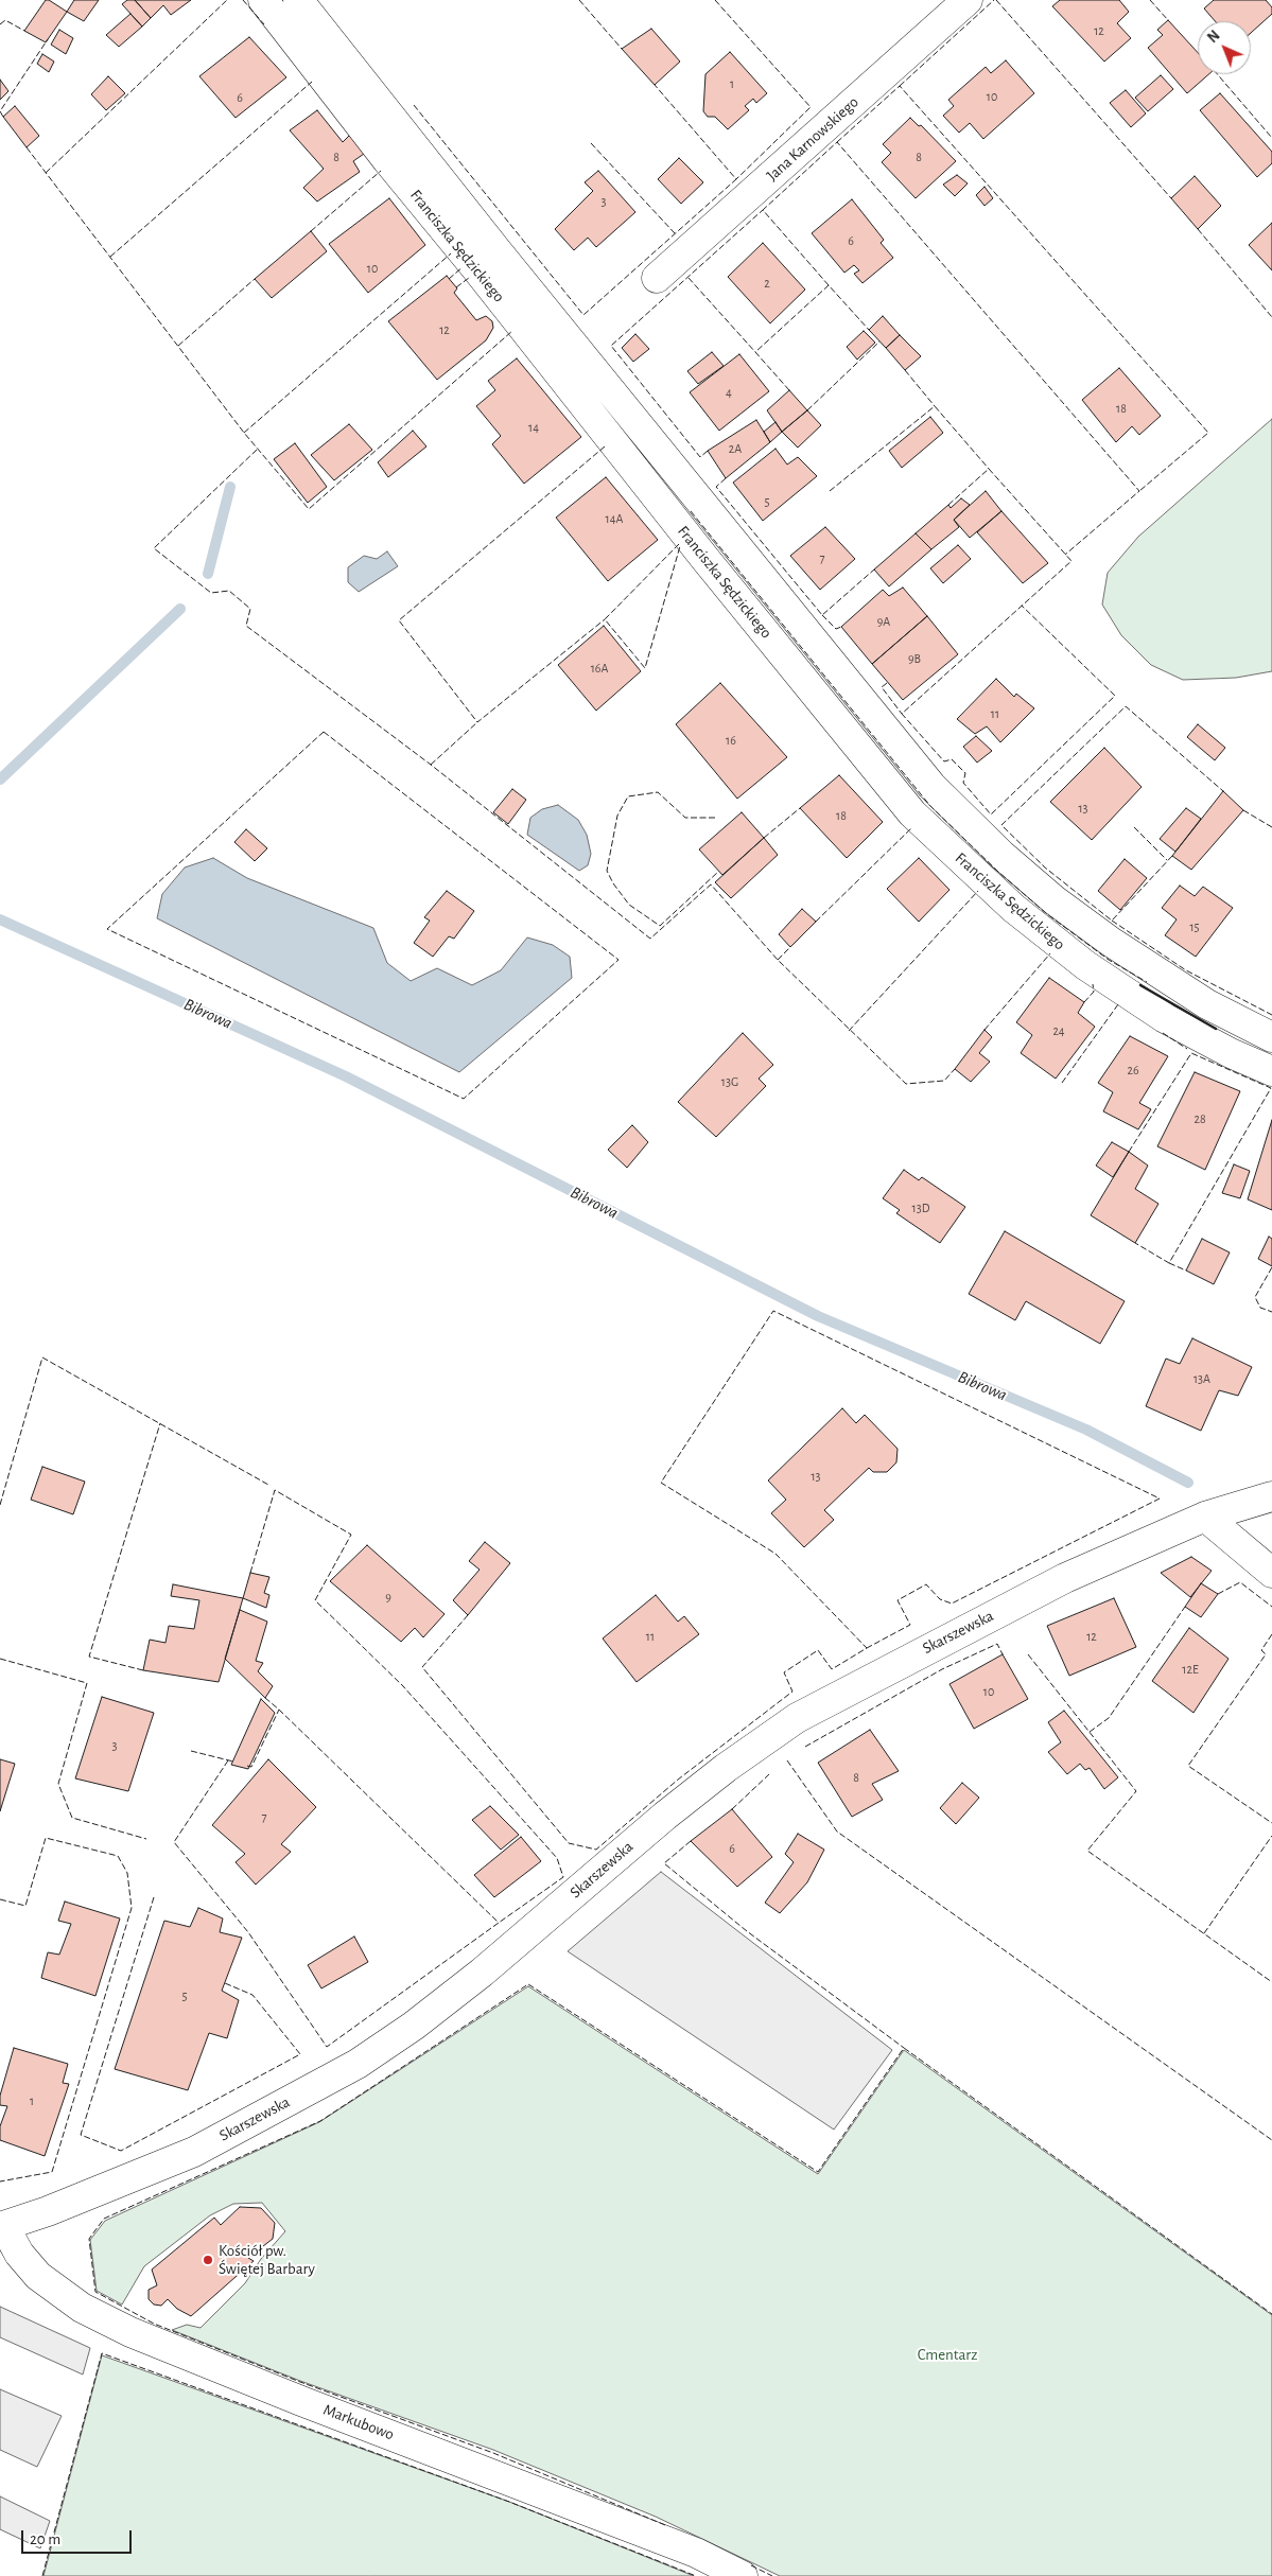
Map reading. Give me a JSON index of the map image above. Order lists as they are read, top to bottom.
{
  "streets": {
    "street": [
      "Jana Karnowskiego",
      "Franciszka Sędzickiego",
      "Skarszewska",
      "Markubowo"
    ]
  },
  "crossings": [
    ["Skarszewska", "Markubowo"]
  ],
  "water": ["Bibrowa"],
  "parks": ["Cmentarz"],
  "places": ["Kościół pw. Świętej Barbary"],
  "house_numbers": [
    "12",
    "1",
    "10",
    "6",
    "8",
    "8",
    "3",
    "6",
    "10",
    "2",
    "12",
    "4",
    "18",
    "14",
    "2A",
    "5",
    "14A",
    "7",
    "9A",
    "9B",
    "16A",
    "11",
    "16",
    "13",
    "18",
    "15",
    "24",
    "26",
    "13G",
    "28",
    "13D",
    "13A",
    "13",
    "9",
    "11",
    "12",
    "12E",
    "10",
    "3",
    "8",
    "7",
    "6",
    "5",
    "1"
  ],
  "scale_bar": "20 m",
  "north": "top left"
}
